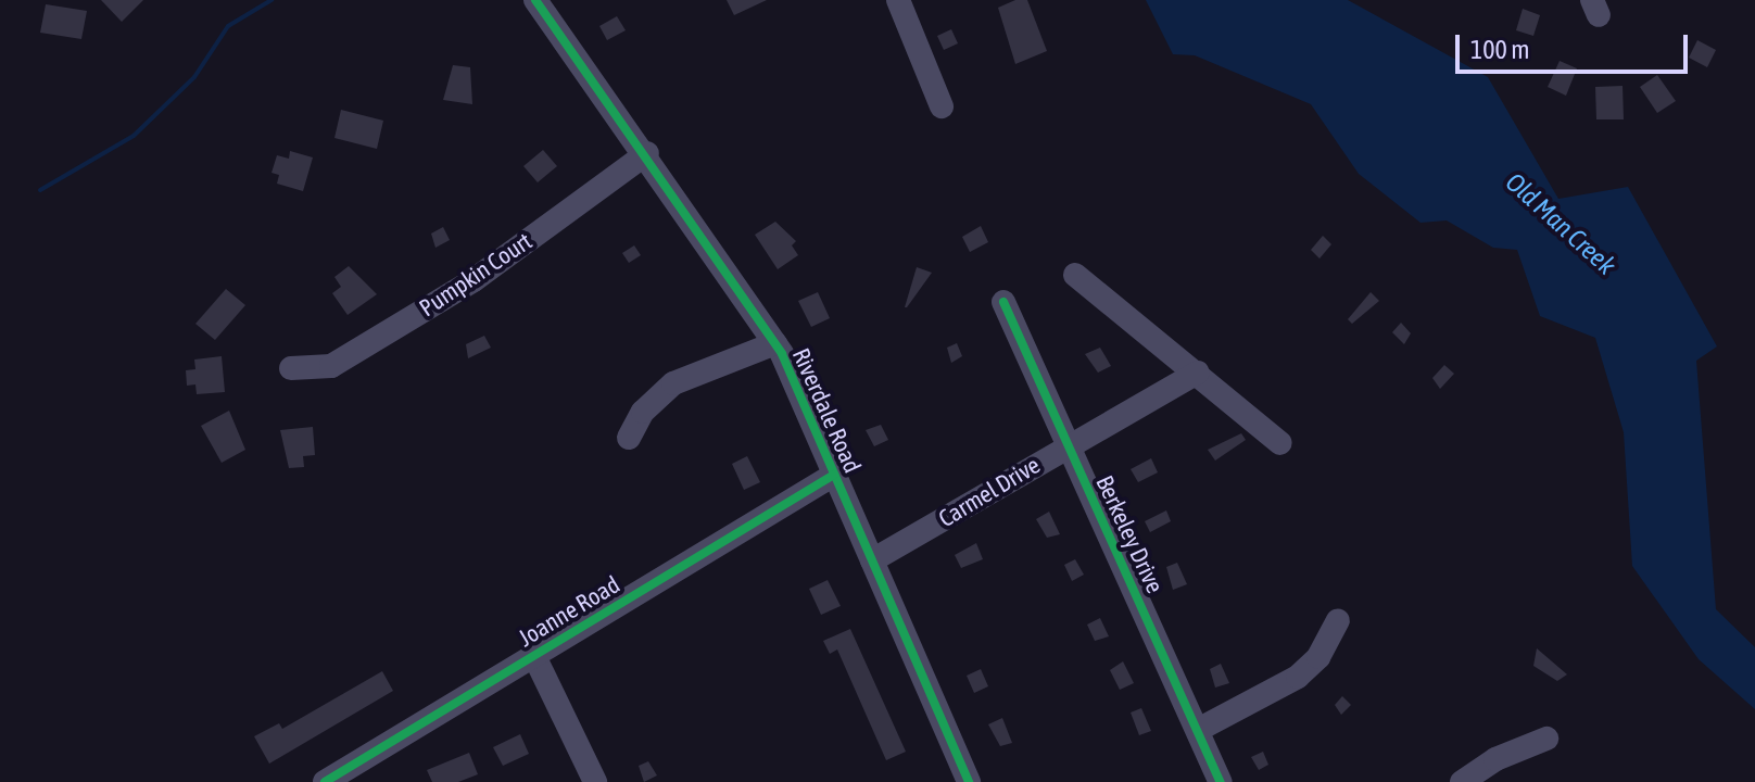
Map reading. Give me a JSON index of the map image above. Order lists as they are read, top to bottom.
{
  "streets": {
    "street": [
      "Pumpkin Court",
      "Riverdale Road",
      "Carmel Drive",
      "Berkeley Drive",
      "Joanne Road"
    ]
  },
  "crossings": [
    ["Pumpkin Court", "Riverdale Road"],
    ["Riverdale Road", "Carmel Drive"],
    ["Riverdale Road", "Joanne Road"],
    ["Carmel Drive", "Berkeley Drive"]
  ],
  "water": ["Old Man Creek"],
  "scale_bar": "100 m"
}
